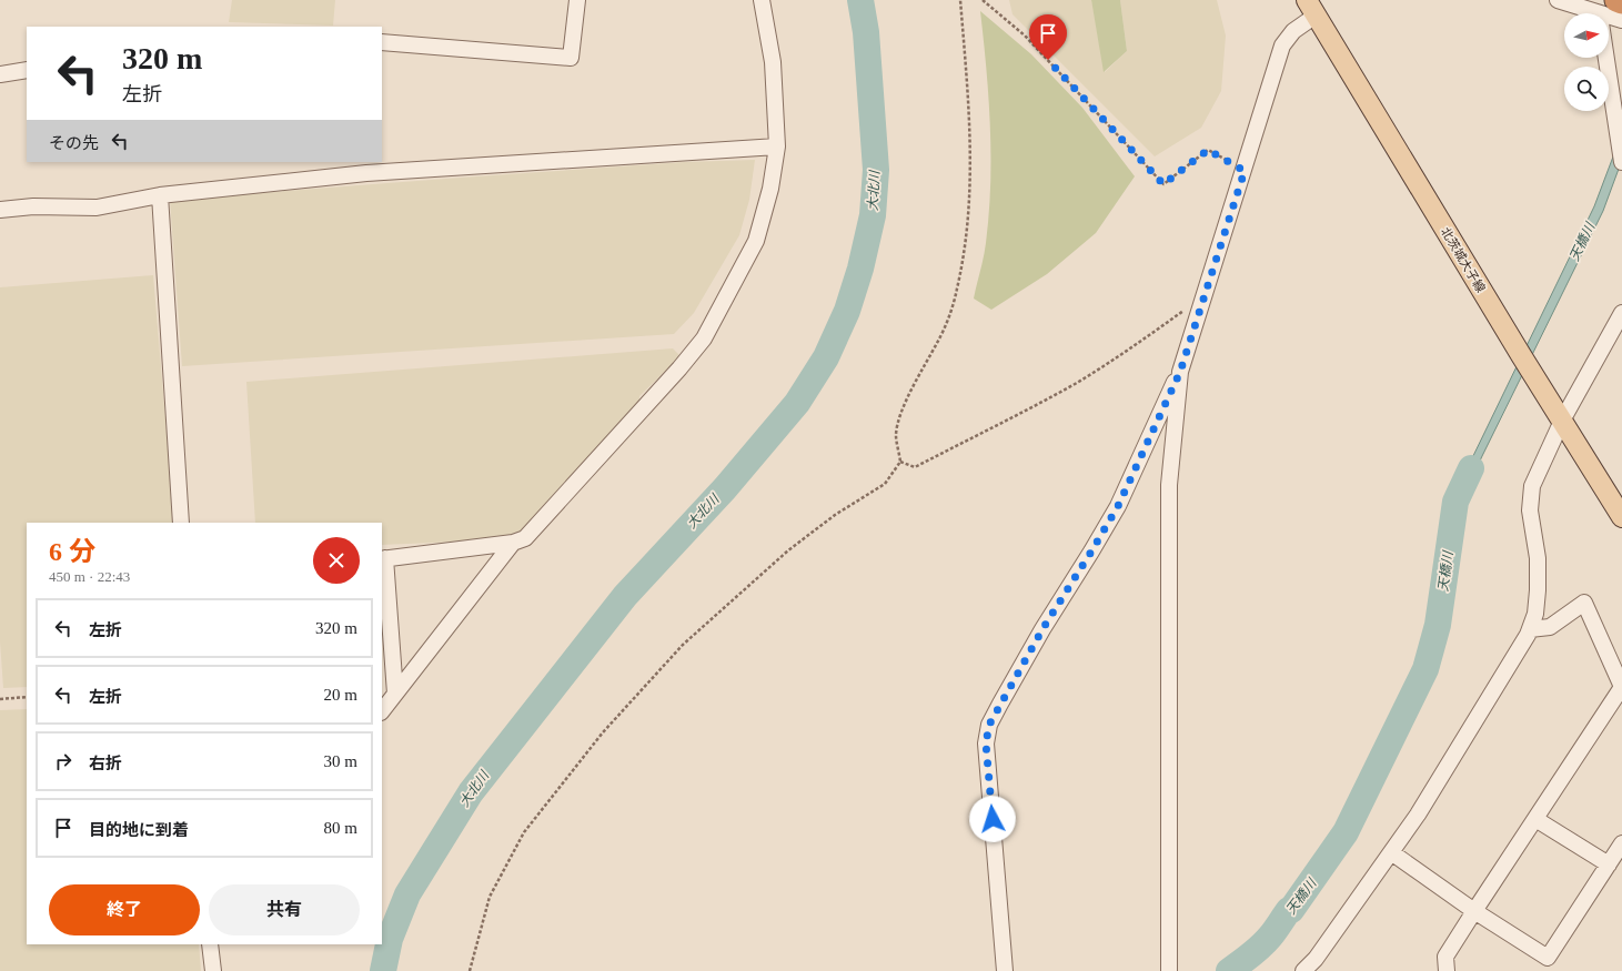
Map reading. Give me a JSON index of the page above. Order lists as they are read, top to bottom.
{
  "streets": {
    "main road": ["北茨城大子線"]
  },
  "water": ["大北川", "天橋川"],
  "north": "right",
  "page": {
    "turn": ["320 m", "左折"],
    "then": "その先",
    "heading": ["6 分", "450 m · 22:43"],
    "list": [
      {
        "name": "左折",
        "value": "320 m"
      },
      {
        "name": "左折",
        "value": "20 m"
      },
      {
        "name": "右折",
        "value": "30 m"
      },
      {
        "name": "目的地に到着",
        "value": "80 m"
      }
    ],
    "buttons": ["終了", "共有"]
  }
}
